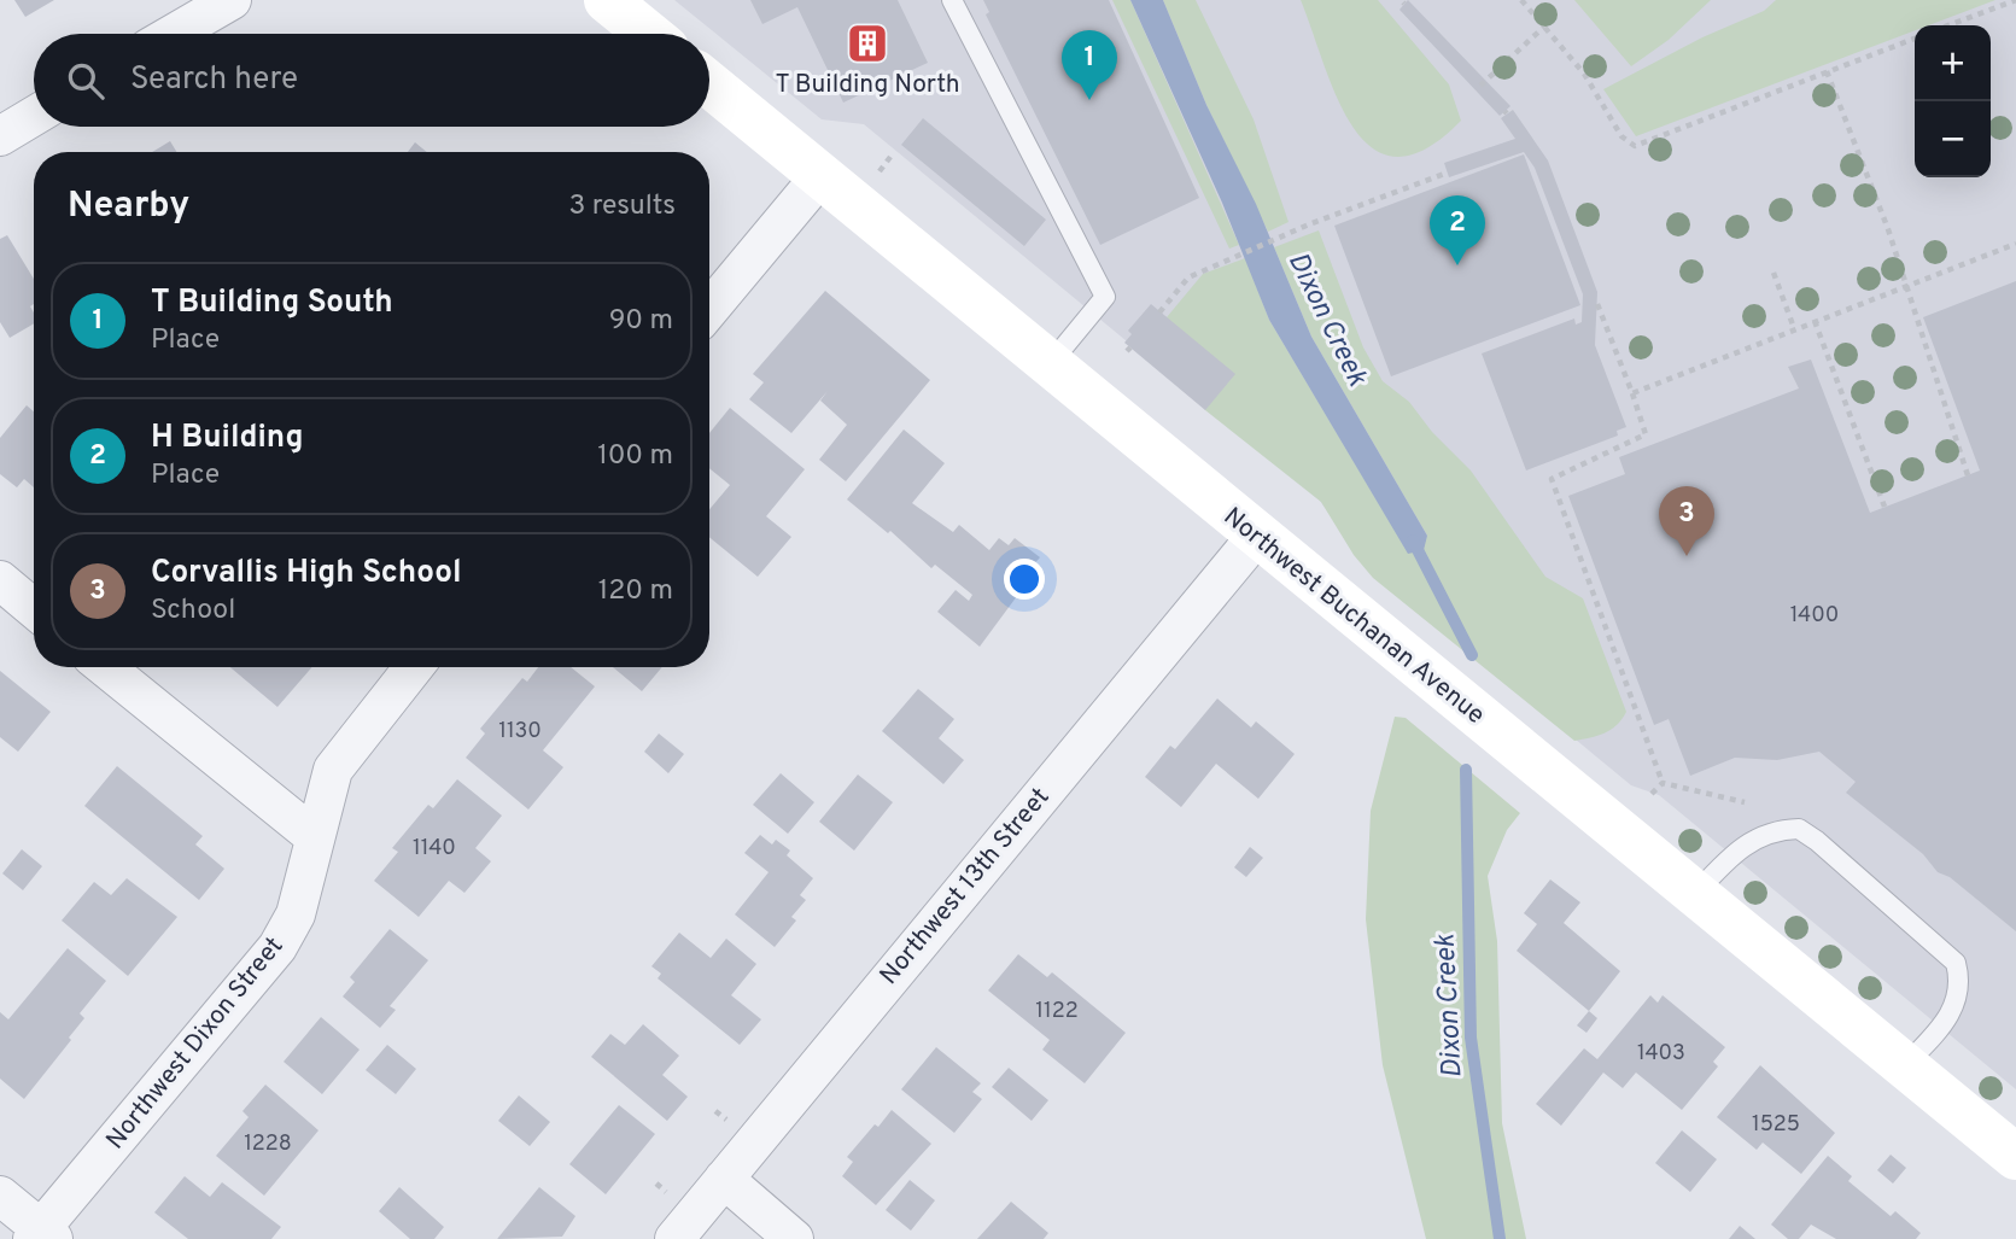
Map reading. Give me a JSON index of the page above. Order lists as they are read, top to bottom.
{
  "streets": {
    "street": ["Northwest Buchanan Avenue", "Northwest 13th Street", "Northwest Dixon Street"]
  },
  "crossings": [
    ["Northwest Buchanan Avenue", "Northwest 13th Street"]
  ],
  "water": ["Dixon Creek"],
  "places": {
    "building": ["T Building North"]
  },
  "house_numbers": [
    "1400",
    "1130",
    "1140",
    "1122",
    "1403",
    "1525",
    "1228"
  ],
  "page": {
    "map_buttons": ["+", "−"],
    "pins": ["1", "2", "3"],
    "search": "Search here",
    "heading": ["Nearby", "3 results"],
    "list": [
      {
        "mark": "1",
        "name": "T Building South",
        "note": "Place",
        "value": "90 m"
      },
      {
        "mark": "2",
        "name": "H Building",
        "note": "Place",
        "value": "100 m"
      },
      {
        "mark": "3",
        "name": "Corvallis High School",
        "note": "School",
        "value": "120 m"
      }
    ]
  }
}
